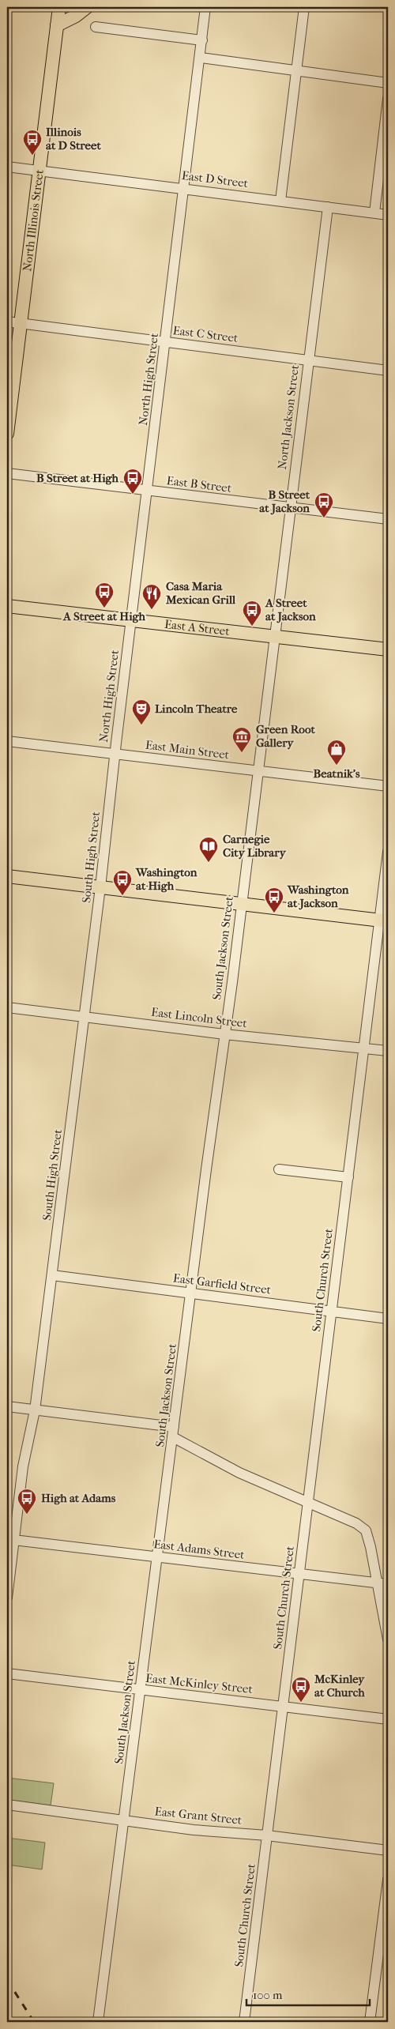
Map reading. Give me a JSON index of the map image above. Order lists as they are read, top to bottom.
{
  "streets": {
    "main road": ["North Illinois Street", "East A Street"],
    "street": [
      "East D Street",
      "East C Street",
      "North High Street",
      "North Jackson Street",
      "East B Street",
      "East Main Street",
      "South High Street",
      "South Jackson Street",
      "East Lincoln Street",
      "South Church Street",
      "East Garfield Street",
      "East Adams Street",
      "East McKinley Street",
      "East Grant Street"
    ]
  },
  "crossings": [
    ["East D Street", "North Illinois Street"],
    ["East D Street", "North High Street"],
    ["East D Street", "North Jackson Street"],
    ["North Illinois Street", "East C Street"],
    ["East C Street", "North High Street"],
    ["East C Street", "North Jackson Street"],
    ["North High Street", "East B Street"],
    ["North High Street", "East A Street"],
    ["North High Street", "East Main Street"],
    ["North High Street", "South High Street"],
    ["North Jackson Street", "East B Street"],
    ["North Jackson Street", "East A Street"],
    ["North Jackson Street", "East Main Street"],
    ["North Jackson Street", "South Jackson Street"],
    ["East Main Street", "South High Street"],
    ["East Main Street", "South Jackson Street"],
    ["South High Street", "East Lincoln Street"],
    ["South High Street", "East Garfield Street"],
    ["South High Street", "East Adams Street"],
    ["South Jackson Street", "East Lincoln Street"],
    ["South Jackson Street", "East Garfield Street"],
    ["South Jackson Street", "East Adams Street"],
    ["South Jackson Street", "East McKinley Street"],
    ["South Jackson Street", "East Grant Street"],
    ["East Lincoln Street", "South Church Street"],
    ["South Church Street", "East Garfield Street"],
    ["South Church Street", "East Adams Street"],
    ["South Church Street", "East McKinley Street"],
    ["South Church Street", "East Grant Street"]
  ],
  "places": {
    "bus stop": [
      "Illinois at D Street",
      "B Street at High",
      "B Street at Jackson",
      "A Street at High",
      "A Street at Jackson",
      "Washington at High",
      "Washington at Jackson",
      "High at Adams",
      "McKinley at Church"
    ],
    "restaurant": ["Casa Maria Mexican Grill"],
    "theatre": ["Lincoln Theatre"],
    "museum": ["Green Root Gallery"],
    "shop": ["Beatnik's"],
    "library": ["Carnegie City Library"]
  },
  "scale_bar": "100 m"
}
